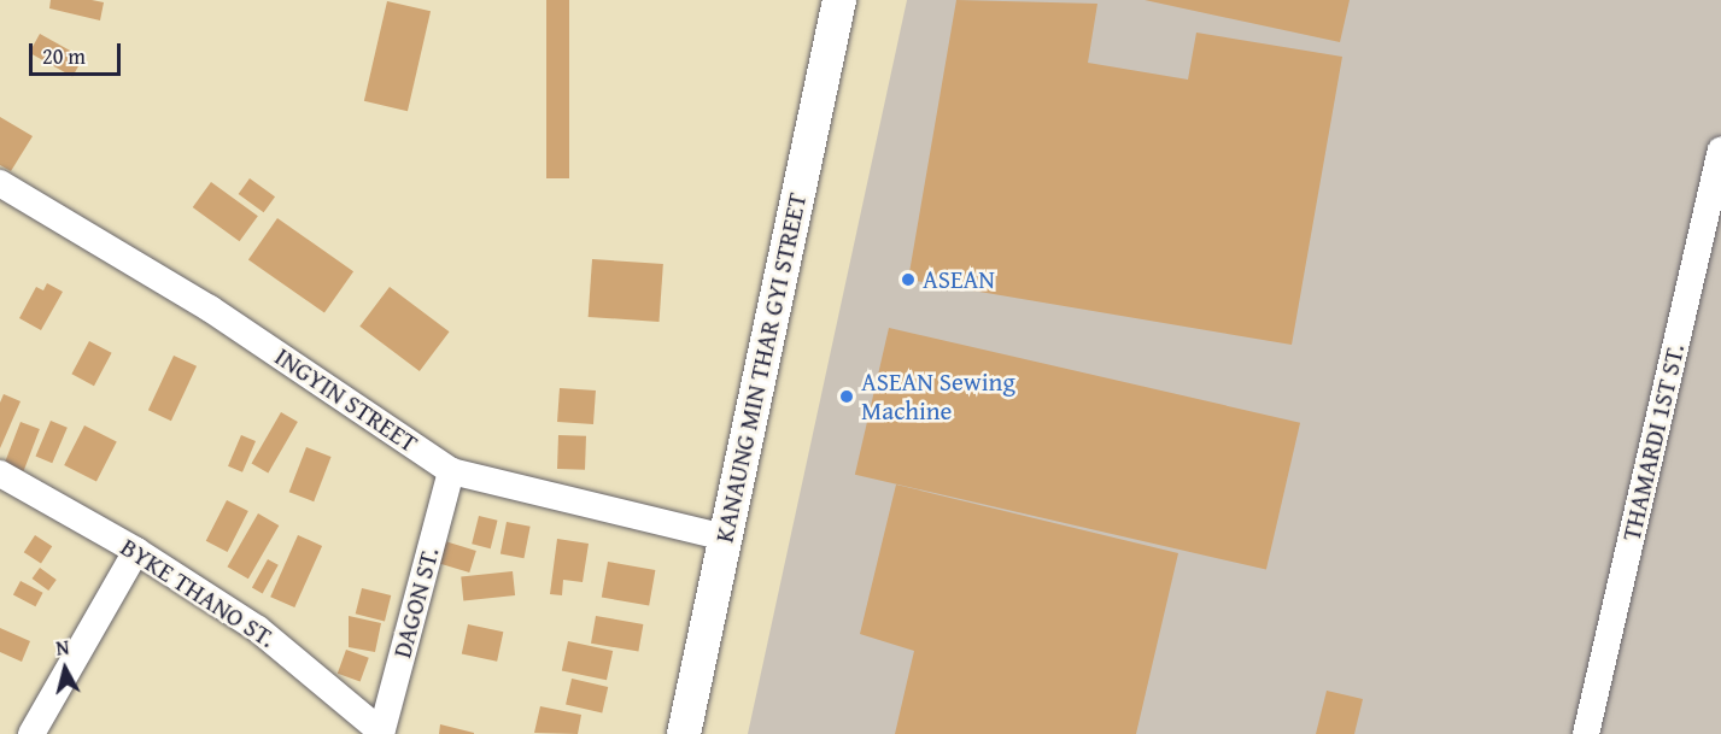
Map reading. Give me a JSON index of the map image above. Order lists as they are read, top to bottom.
{
  "streets": {
    "street": [
      "KANAUNG MIN THAR GYI STREET",
      "INGYIN STREET",
      "THAMARDI 1ST ST.",
      "BYKE THANO ST.",
      "DAGON ST."
    ]
  },
  "crossings": [
    ["KANAUNG MIN THAR GYI STREET", "INGYIN STREET"],
    ["INGYIN STREET", "DAGON ST."],
    ["BYKE THANO ST.", "DAGON ST."]
  ],
  "places": ["ASEAN", "ASEAN Sewing Machine"],
  "scale_bar": "20 m",
  "north": "top"
}
